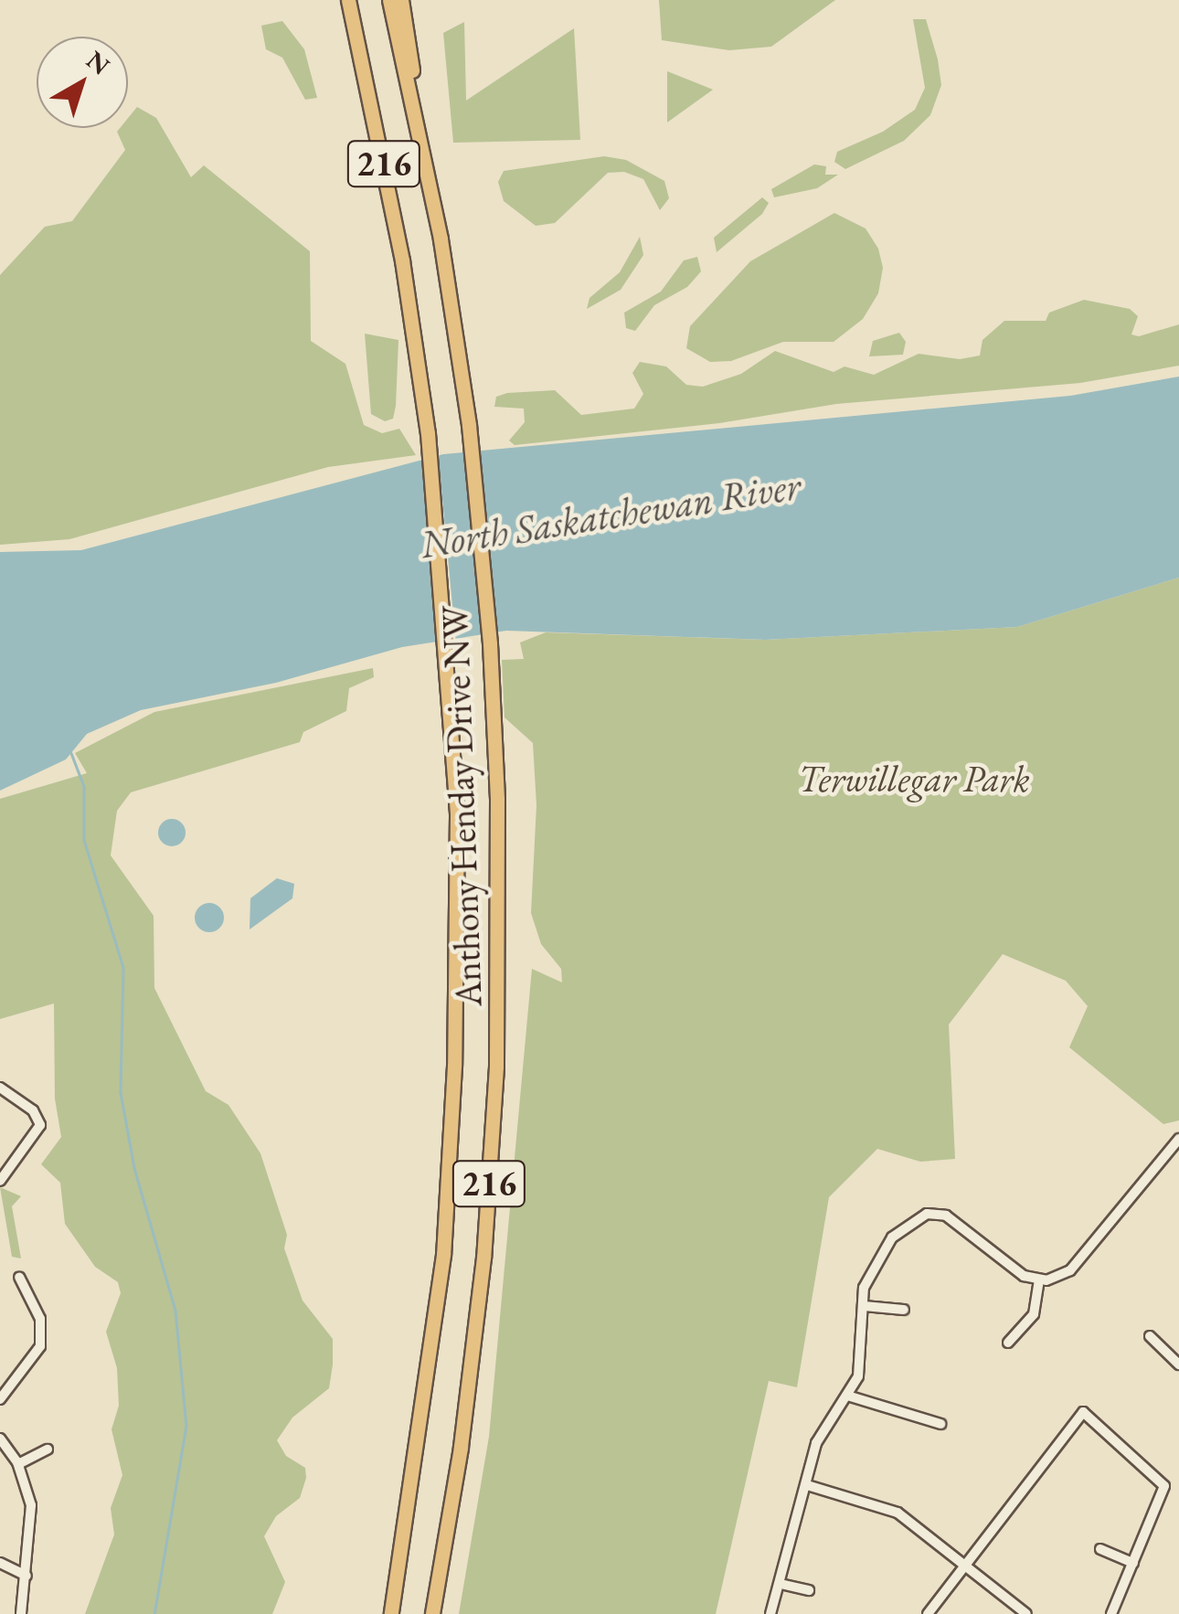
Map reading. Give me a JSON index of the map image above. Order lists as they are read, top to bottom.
{
  "streets": {
    "highway": ["216", "Anthony Henday Drive NW"]
  },
  "water": ["North Saskatchewan River"],
  "parks": ["Terwillegar Park"],
  "north": "top right"
}
